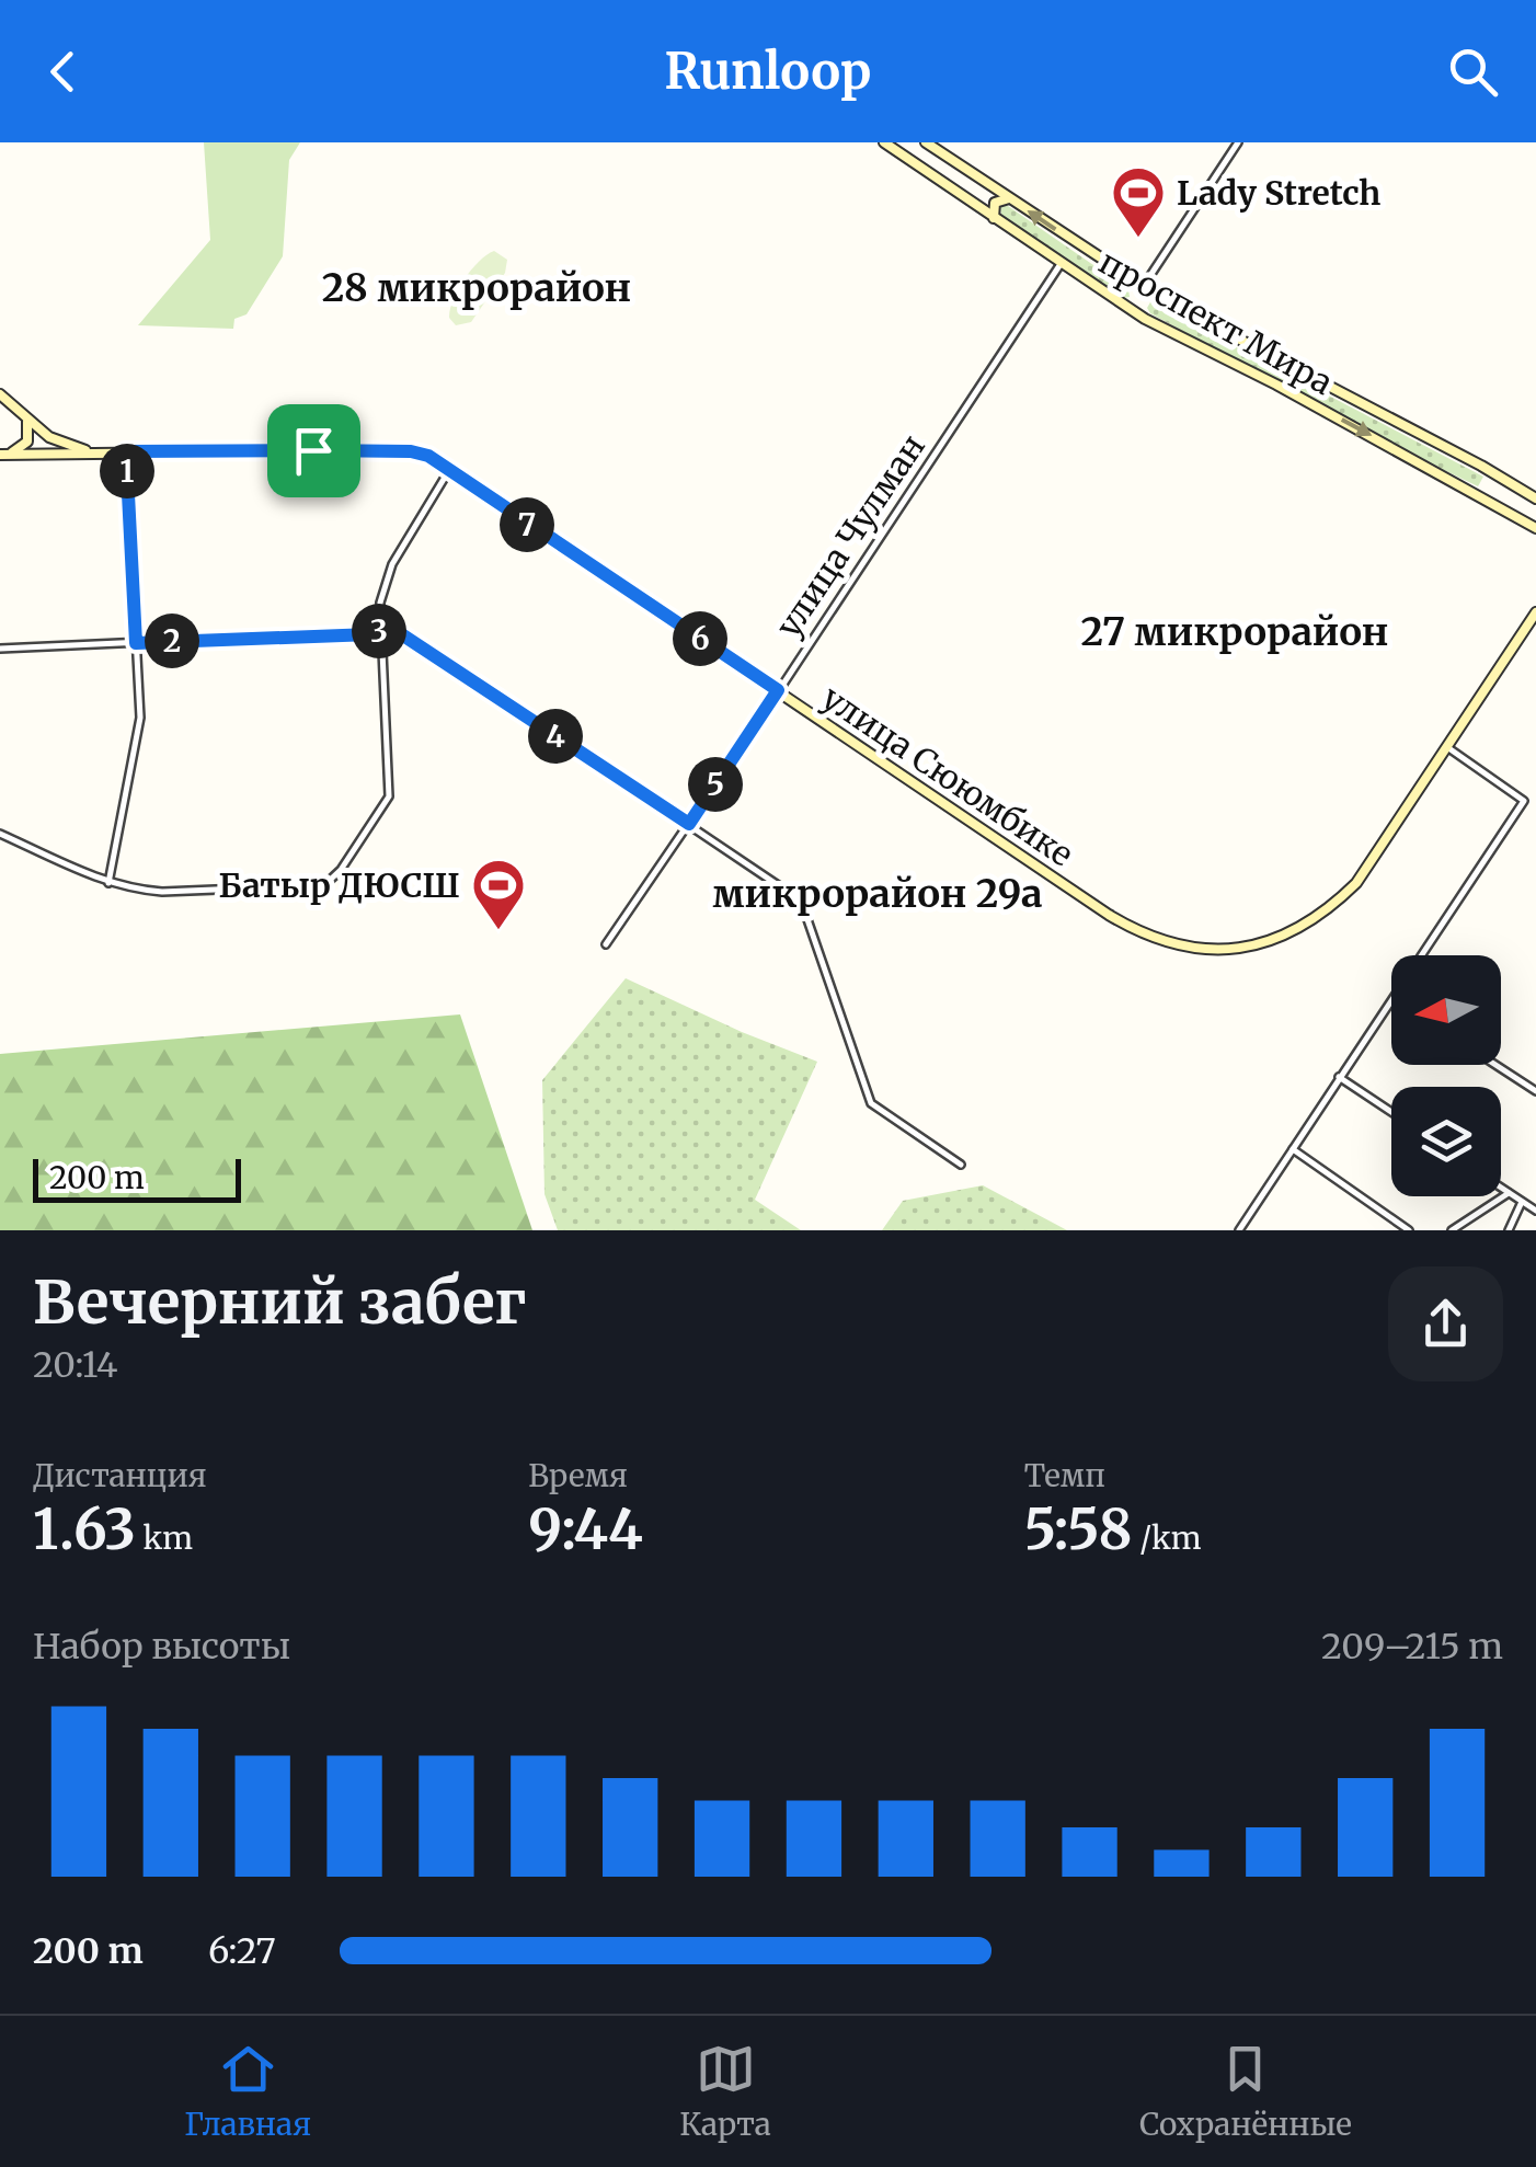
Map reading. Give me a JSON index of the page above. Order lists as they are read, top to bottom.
{
  "streets": {
    "street": ["проспект Мира", "улица Чулман", "улица Сююмбике"]
  },
  "crossings": [
    ["проспект Мира", "улица Чулман"],
    ["улица Чулман", "улица Сююмбике"]
  ],
  "districts": ["28 микрорайон", "27 микрорайон", "микрорайон 29а"],
  "places": {
    "sports": ["Lady Stretch", "Батыр ДЮСШ"]
  },
  "scale_bar": "200 m",
  "north": "left",
  "page": {
    "header": "Runloop",
    "pins": [
      "1",
      "7",
      "3",
      "6",
      "2",
      "4",
      "5"
    ],
    "scale": "200 m",
    "heading": ["Вечерний забег", "20:14"],
    "stats": [
      ["Дистанция", "1.63 km"],
      ["Время", "9:44"],
      ["Темп", "5:58 /km"]
    ],
    "chart": ["Набор высоты", "209–215 m"],
    "list": [
      {
        "name": "200 m",
        "note": "6:27"
      }
    ],
    "tabs": ["Главная", "Карта", "Сохранённые"]
  }
}
